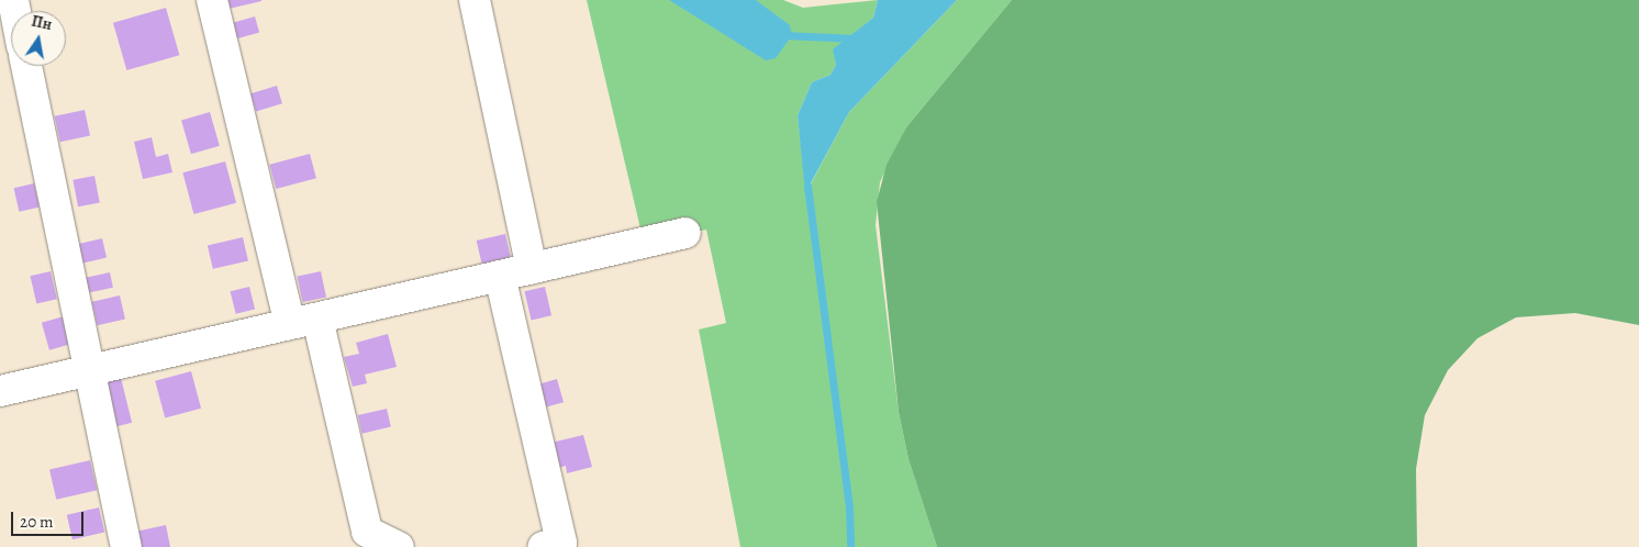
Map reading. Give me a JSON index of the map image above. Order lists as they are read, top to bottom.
{
  "scale_bar": "20 m",
  "north": "top"
}
